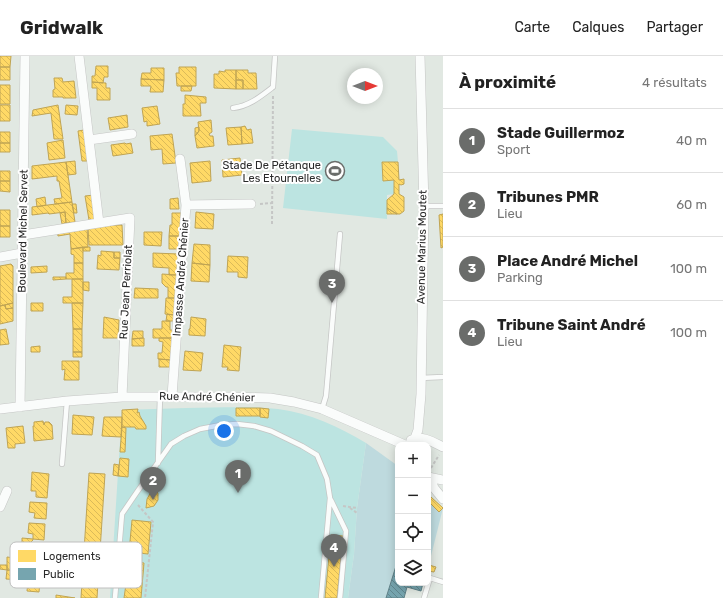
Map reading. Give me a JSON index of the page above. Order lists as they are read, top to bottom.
{
  "streets": {
    "street": [
      "Boulevard Michel Servet",
      "Avenue Marius Moutet",
      "Impasse André Chénier",
      "Rue Jean Perriolat",
      "Rue André Chénier"
    ]
  },
  "crossings": [
    ["Boulevard Michel Servet", "Rue Jean Perriolat"],
    ["Boulevard Michel Servet", "Rue André Chénier"],
    ["Impasse André Chénier", "Rue André Chénier"],
    ["Rue Jean Perriolat", "Rue André Chénier"]
  ],
  "places": {
    "sports": ["Stade De Pétanque Les Etournelles"]
  },
  "legend": ["Logements", "Public"],
  "north": "right",
  "page": {
    "header": "Gridwalk",
    "nav": ["Carte", "Calques", "Partager"],
    "heading": ["À proximité", "4 résultats"],
    "list": [
      {
        "mark": "1",
        "name": "Stade Guillermoz",
        "note": "Sport",
        "value": "40 m"
      },
      {
        "mark": "2",
        "name": "Tribunes PMR",
        "note": "Lieu",
        "value": "60 m"
      },
      {
        "mark": "3",
        "name": "Place André Michel",
        "note": "Parking",
        "value": "100 m"
      },
      {
        "mark": "4",
        "name": "Tribune Saint André",
        "note": "Lieu",
        "value": "100 m"
      }
    ],
    "pins": [
      "3",
      "1",
      "2",
      "4"
    ],
    "map_buttons": ["+", "−"]
  }
}
